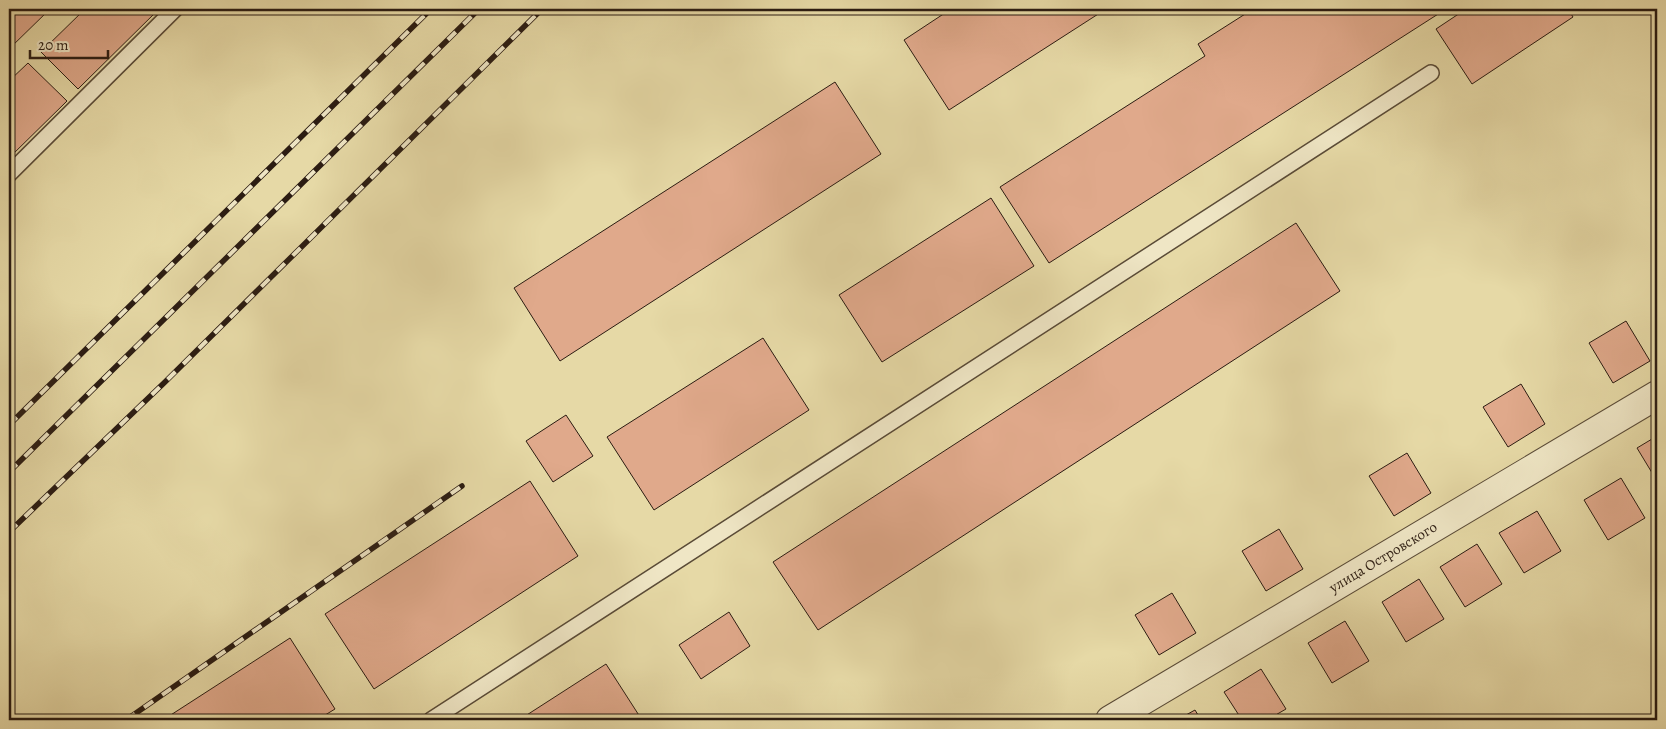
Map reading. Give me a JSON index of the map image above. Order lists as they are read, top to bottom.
{
  "streets": {
    "street": ["улица Островского"]
  },
  "scale_bar": "20 m"
}
